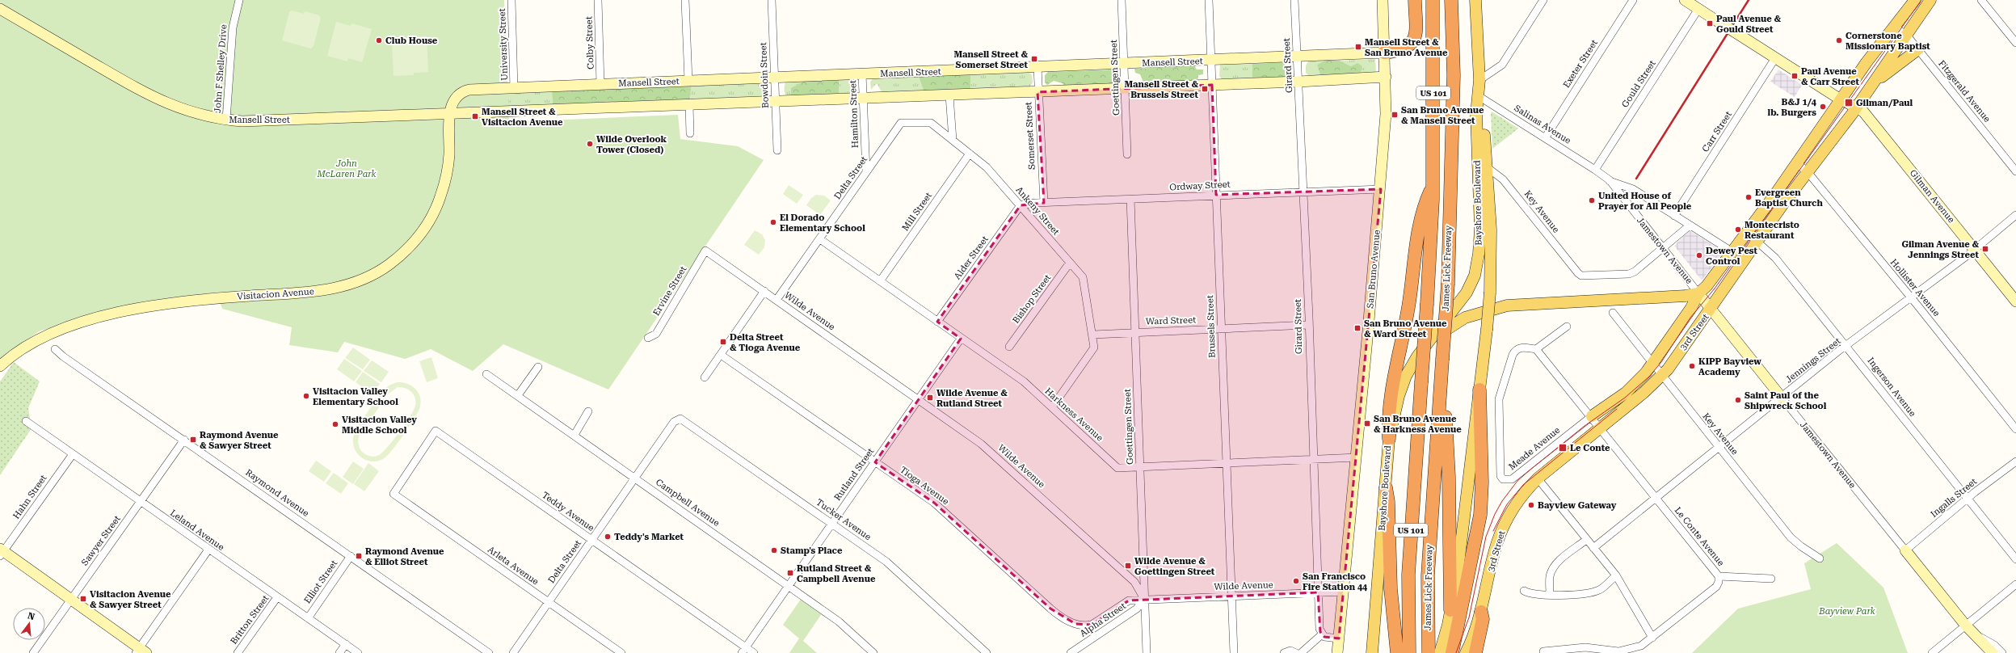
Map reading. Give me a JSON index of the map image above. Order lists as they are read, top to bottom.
{
  "streets": {
    "highway": ["US 101", "James Lick Freeway"],
    "main road": ["Bayshore Boulevard", "3rd Street"],
    "street": [
      "Colby Street",
      "University Street",
      "Mansell Street",
      "Exeter Street",
      "Girard Street",
      "John F Shelley Drive",
      "Bowdoin Street",
      "Goettingen Street",
      "Gould Street",
      "Fitzgerald Avenue",
      "Hamilton Street",
      "Salinas Avenue",
      "Carr Street",
      "Somerset Street",
      "Delta Street",
      "Ordway Street",
      "Gilman Avenue",
      "Ankeny Street",
      "Mill Street",
      "Key Avenue",
      "Jamestown Avenue",
      "Alder Street",
      "San Bruno Avenue",
      "Hollister Avenue",
      "Ervine Street",
      "Visitacion Avenue",
      "Bishop Street",
      "Wilde Avenue",
      "Ward Street",
      "Brussels Street",
      "Jennings Street",
      "Ingerson Avenue",
      "Harkness Avenue",
      "Meade Avenue",
      "Rutland Street",
      "Tioga Avenue",
      "Raymond Avenue",
      "Hahn Street",
      "Ingalls Street",
      "Campbell Avenue",
      "Teddy Avenue",
      "Tucker Avenue",
      "Leland Avenue",
      "Le Conte Avenue",
      "Sawyer Street",
      "Arleta Avenue",
      "Elliot Street",
      "Britton Street",
      "Alpha Street"
    ]
  },
  "crossings": [
    ["Colby Street", "Mansell Street"],
    ["University Street", "Mansell Street"],
    ["Mansell Street", "Girard Street"],
    ["Mansell Street", "John F Shelley Drive"],
    ["Mansell Street", "Bowdoin Street"],
    ["Mansell Street", "Goettingen Street"],
    ["Mansell Street", "Hamilton Street"],
    ["Mansell Street", "Somerset Street"],
    ["Mansell Street", "San Bruno Avenue"],
    ["Mansell Street", "Visitacion Avenue"],
    ["Mansell Street", "Brussels Street"],
    ["Exeter Street", "Salinas Avenue"],
    ["Girard Street", "Ordway Street"],
    ["Girard Street", "Wilde Avenue"],
    ["Girard Street", "Ward Street"],
    ["Girard Street", "Harkness Avenue"],
    ["Goettingen Street", "Ordway Street"],
    ["Goettingen Street", "Wilde Avenue"],
    ["Goettingen Street", "Ward Street"],
    ["Goettingen Street", "Harkness Avenue"],
    ["Goettingen Street", "Tioga Avenue"],
    ["Goettingen Street", "Alpha Street"],
    ["Gould Street", "Salinas Avenue"],
    ["Gould Street", "Gilman Avenue"],
    ["Gould Street", "Jamestown Avenue"],
    ["Fitzgerald Avenue", "3rd Street"],
    ["Hamilton Street", "Delta Street"],
    ["Salinas Avenue", "Bayshore Boulevard"],
    ["Salinas Avenue", "Jamestown Avenue"],
    ["Carr Street", "Gilman Avenue"],
    ["Somerset Street", "Ordway Street"],
    ["Delta Street", "Ankeny Street"],
    ["Delta Street", "Wilde Avenue"],
    ["Delta Street", "Harkness Avenue"],
    ["Delta Street", "Campbell Avenue"],
    ["Delta Street", "Teddy Avenue"],
    ["Delta Street", "Tucker Avenue"],
    ["Delta Street", "Arleta Avenue"],
    ["Ordway Street", "Ankeny Street"],
    ["Ordway Street", "Alder Street"],
    ["Ordway Street", "San Bruno Avenue"],
    ["Ordway Street", "Brussels Street"],
    ["Gilman Avenue", "3rd Street"],
    ["Gilman Avenue", "Jennings Street"],
    ["Bayshore Boulevard", "Key Avenue"],
    ["Ankeny Street", "Mill Street"],
    ["Ankeny Street", "Alder Street"],
    ["Ankeny Street", "Bishop Street"],
    ["Ankeny Street", "Ward Street"],
    ["Ankeny Street", "Harkness Avenue"],
    ["Mill Street", "Harkness Avenue"],
    ["Key Avenue", "Jamestown Avenue"],
    ["Key Avenue", "3rd Street"],
    ["Key Avenue", "Jennings Street"],
    ["Jamestown Avenue", "3rd Street"],
    ["Jamestown Avenue", "Jennings Street"],
    ["Jamestown Avenue", "Ingalls Street"],
    ["Alder Street", "Harkness Avenue"],
    ["San Bruno Avenue", "Wilde Avenue"],
    ["San Bruno Avenue", "Harkness Avenue"],
    ["Hollister Avenue", "3rd Street"],
    ["Hollister Avenue", "Jennings Street"],
    ["Ervine Street", "Wilde Avenue"],
    ["Wilde Avenue", "Brussels Street"],
    ["Wilde Avenue", "Rutland Street"],
    ["Wilde Avenue", "Tioga Avenue"],
    ["Wilde Avenue", "Alpha Street"],
    ["Ward Street", "Brussels Street"],
    ["Brussels Street", "Harkness Avenue"],
    ["3rd Street", "Ingerson Avenue"],
    ["3rd Street", "Meade Avenue"],
    ["3rd Street", "Le Conte Avenue"],
    ["Jennings Street", "Ingerson Avenue"],
    ["Jennings Street", "Le Conte Avenue"],
    ["Ingerson Avenue", "Ingalls Street"],
    ["Harkness Avenue", "Rutland Street"],
    ["Meade Avenue", "Le Conte Avenue"],
    ["Rutland Street", "Tioga Avenue"],
    ["Rutland Street", "Campbell Avenue"],
    ["Rutland Street", "Teddy Avenue"],
    ["Rutland Street", "Tucker Avenue"],
    ["Tioga Avenue", "Alpha Street"],
    ["Raymond Avenue", "Sawyer Street"],
    ["Raymond Avenue", "Elliot Street"],
    ["Hahn Street", "Leland Avenue"],
    ["Teddy Avenue", "Arleta Avenue"],
    ["Leland Avenue", "Sawyer Street"],
    ["Leland Avenue", "Elliot Street"],
    ["Leland Avenue", "Britton Street"]
  ],
  "parks": ["John McLaren Park", "Bayview Park"],
  "places": {
    "transit": [
      "Paul Avenue & Gould Street",
      "Mansell Street & San Bruno Avenue",
      "Mansell Street & Somerset Street",
      "Paul Avenue & Carr Street",
      "Mansell Street & Brussels Street",
      "Gilman/Paul",
      "San Bruno Avenue & Mansell Street",
      "Mansell Street & Visitacion Avenue",
      "Gilman Avenue & Jennings Street",
      "San Bruno Avenue & Ward Street",
      "Delta Street & Tioga Avenue",
      "Wilde Avenue & Rutland Street",
      "San Bruno Avenue & Harkness Avenue",
      "Raymond Avenue & Sawyer Street",
      "Le Conte",
      "Raymond Avenue & Elliot Street",
      "Wilde Avenue & Goettingen Street",
      "Rutland Street & Campbell Avenue",
      "Visitacion Avenue & Sawyer Street"
    ],
    "other": [
      "Club House",
      "Cornerstone Missionary Baptist",
      "B&J 1/4 lb. Burgers",
      "Wilde Overlook Tower (Closed)",
      "Evergreen Baptist Church",
      "United House of Prayer for All People",
      "El Dorado Elementary School",
      "Montecristo Restaurant",
      "Dewey Pest Control",
      "KIPP Bayview Academy",
      "Visitacion Valley Elementary School",
      "Saint Paul of the Shipwreck School",
      "Visitacion Valley Middle School",
      "Bayview Gateway",
      "Teddy's Market",
      "Stamp's Place",
      "San Francisco Fire Station 44"
    ]
  },
  "north": "top"
}
